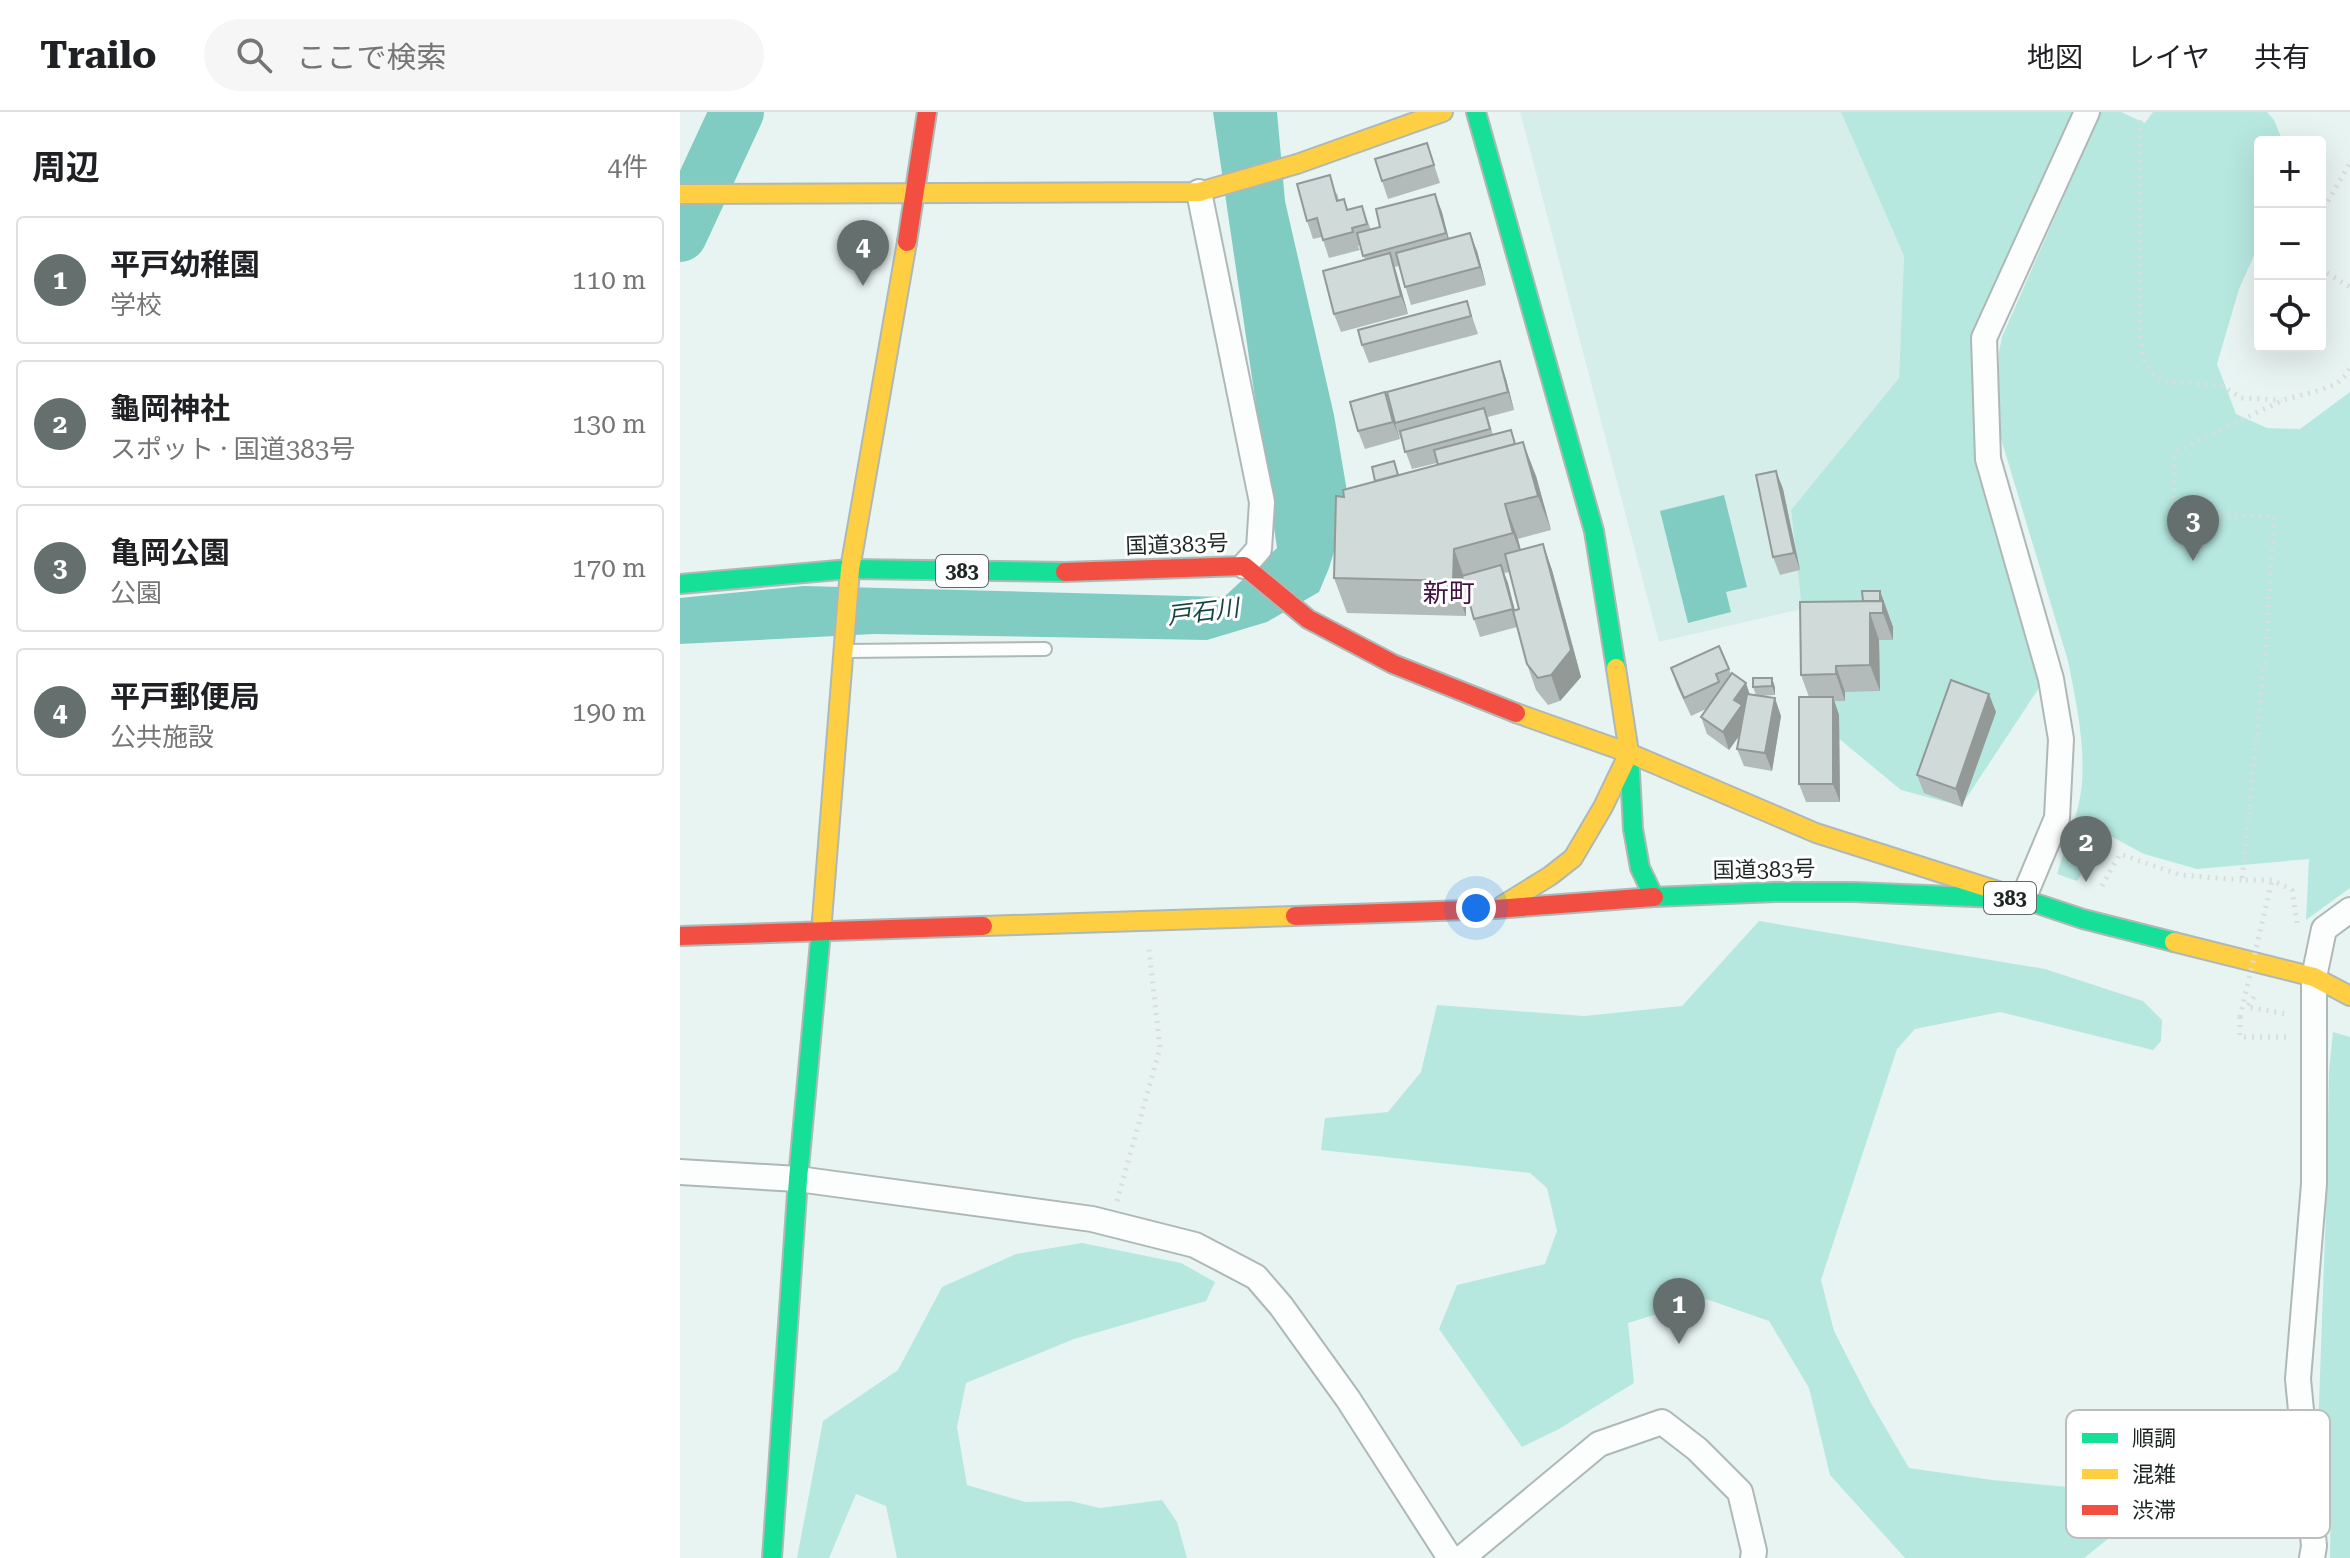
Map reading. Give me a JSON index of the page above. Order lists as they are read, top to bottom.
{
  "streets": {
    "main road": ["国道383号", "383"]
  },
  "districts": ["新町"],
  "water": ["戸石川"],
  "legend": ["順調", "混雑", "渋滞"],
  "page": {
    "header": "Trailo",
    "search": "ここで検索",
    "nav": ["地図", "レイヤ", "共有"],
    "heading": ["周辺", "4件"],
    "map_buttons": ["+", "−"],
    "list": [
      {
        "mark": "1",
        "name": "平戸幼稚園",
        "note": "学校",
        "value": "110 m"
      },
      {
        "mark": "2",
        "name": "龜岡神社",
        "note": "スポット · 国道383号",
        "value": "130 m"
      },
      {
        "mark": "3",
        "name": "亀岡公園",
        "note": "公園",
        "value": "170 m"
      },
      {
        "mark": "4",
        "name": "平戸郵便局",
        "note": "公共施設",
        "value": "190 m"
      }
    ],
    "pins": [
      "4",
      "3",
      "2",
      "1"
    ]
  }
}
